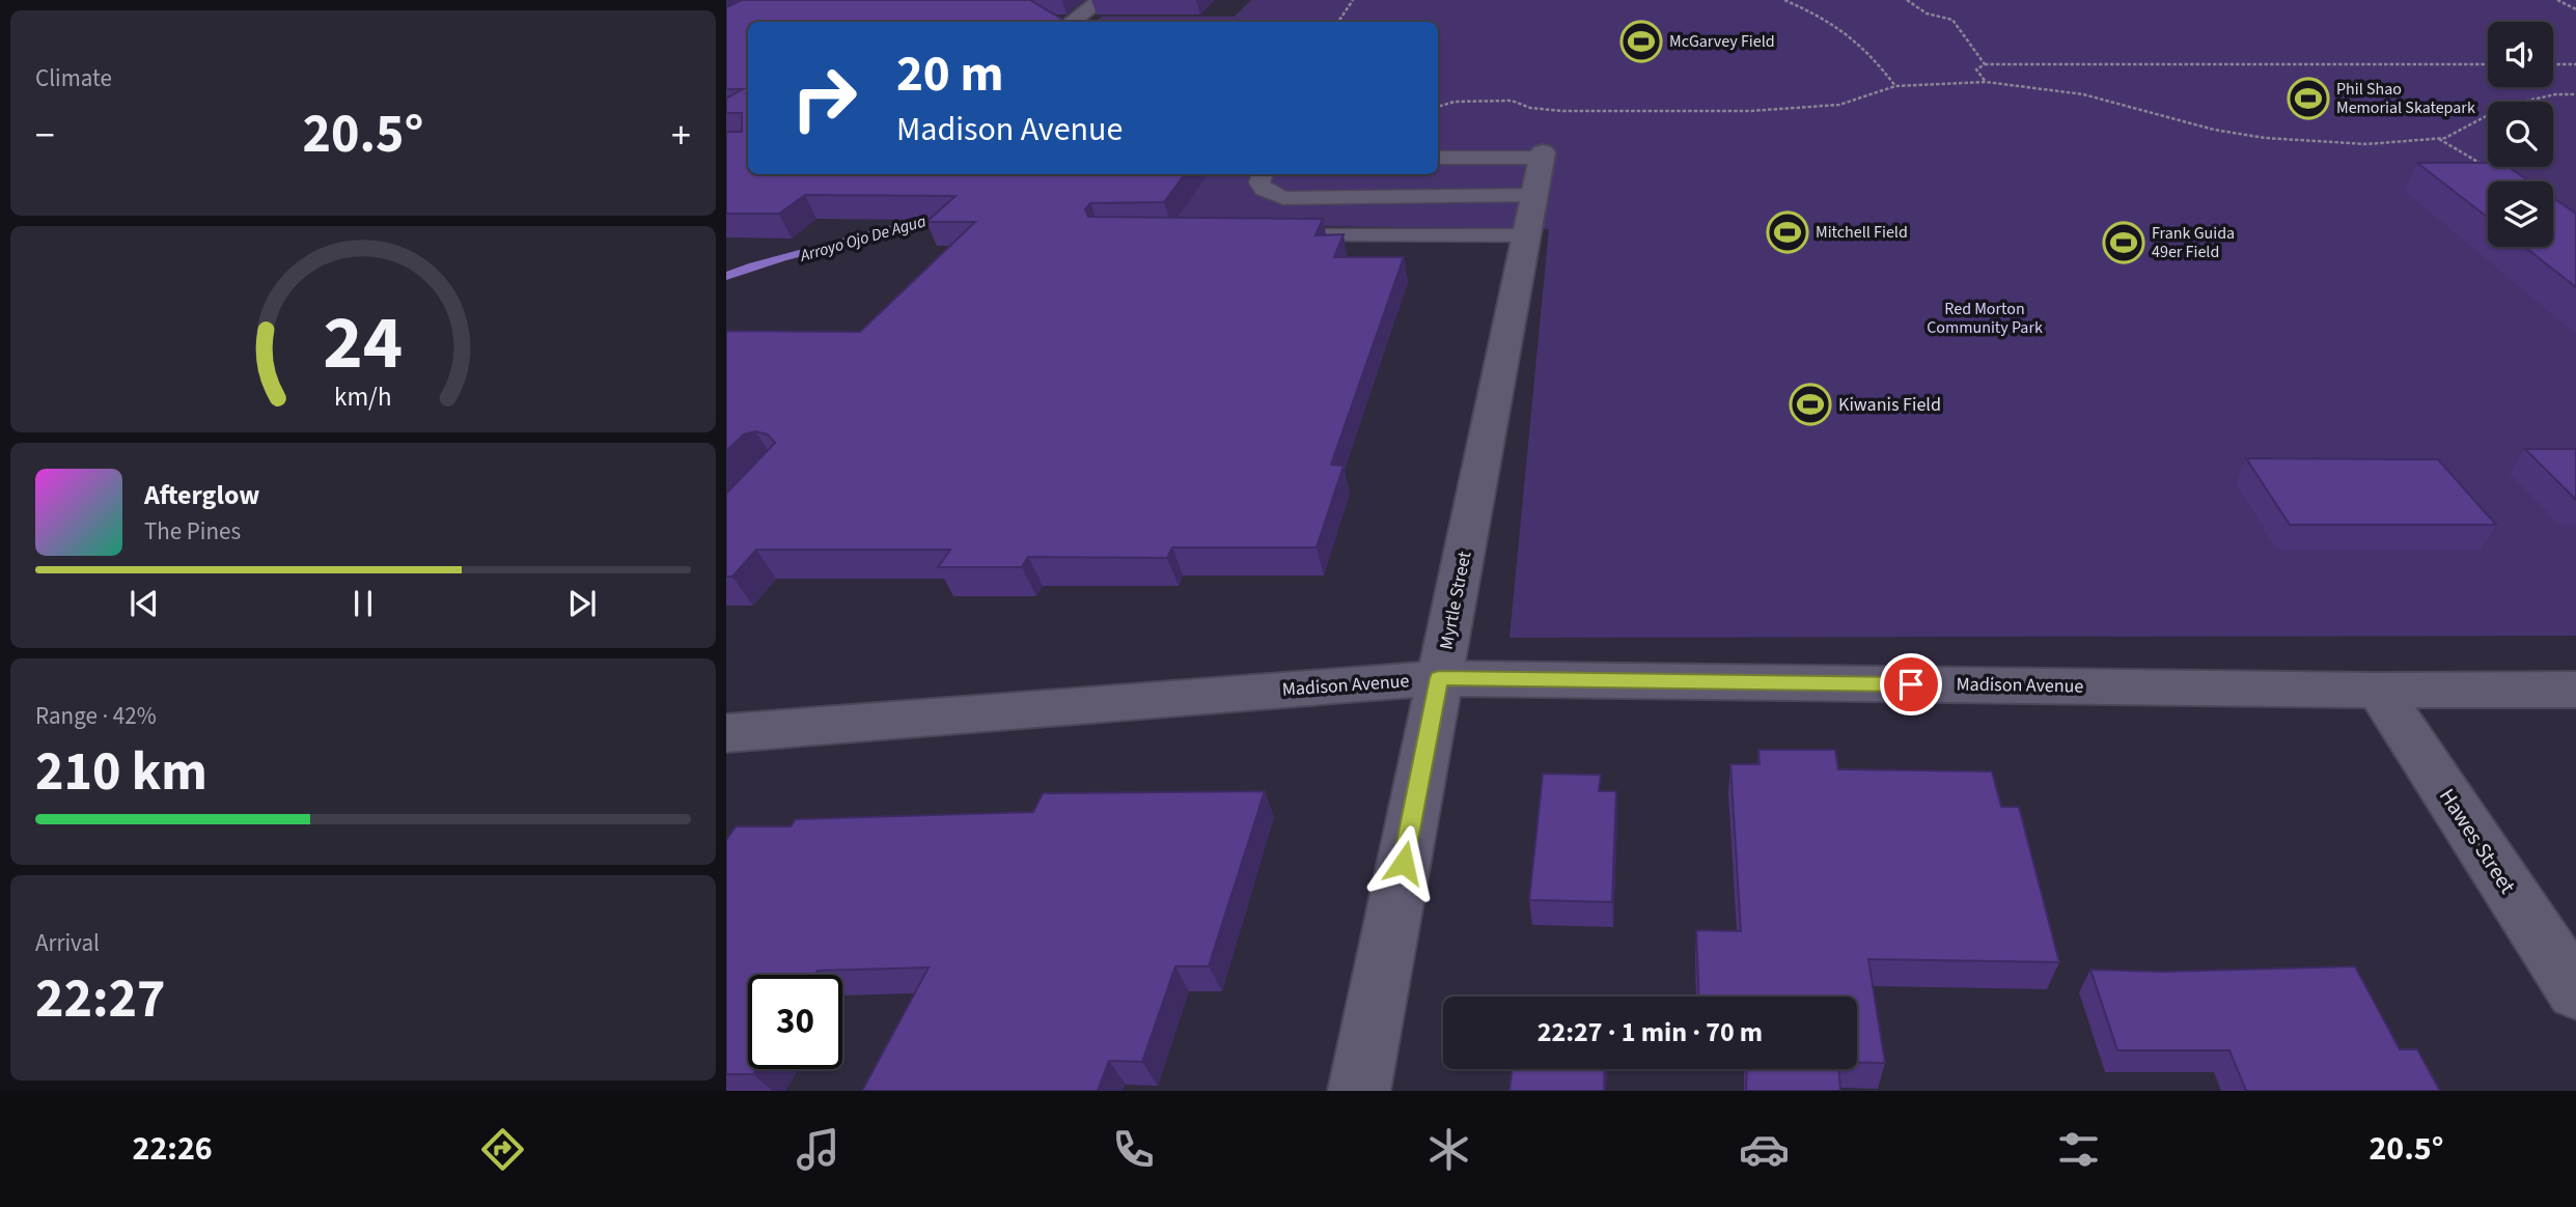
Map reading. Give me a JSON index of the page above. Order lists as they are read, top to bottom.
{
  "streets": {
    "street": ["Myrtle Street", "Madison Avenue", "Hawes Street"]
  },
  "crossings": [
    ["Myrtle Street", "Madison Avenue"],
    ["Madison Avenue", "Hawes Street"]
  ],
  "water": ["Arroyo Ojo De Agua"],
  "parks": ["Red Morton Community Park"],
  "places": {
    "sports": [
      "McGarvey Field",
      "Phil Shao Memorial Skatepark",
      "Mitchell Field",
      "Frank Guida 49er Field",
      "Kiwanis Field"
    ]
  },
  "page": {
    "tile": [
      "Climate",
      ["Range · 42%", "210 km"],
      ["Arrival", "22:27"]
    ],
    "turn": ["20 m", "Madison Avenue"],
    "heat": ["−", "20.5°", "+"],
    "song": ["Afterglow", "The Pines"],
    "limit": "30",
    "trip": "22:27 · 1 min · 70 m",
    "tabs": ["22:26", "20.5°"],
    "gauge": ["24", "km/h"]
  }
}
